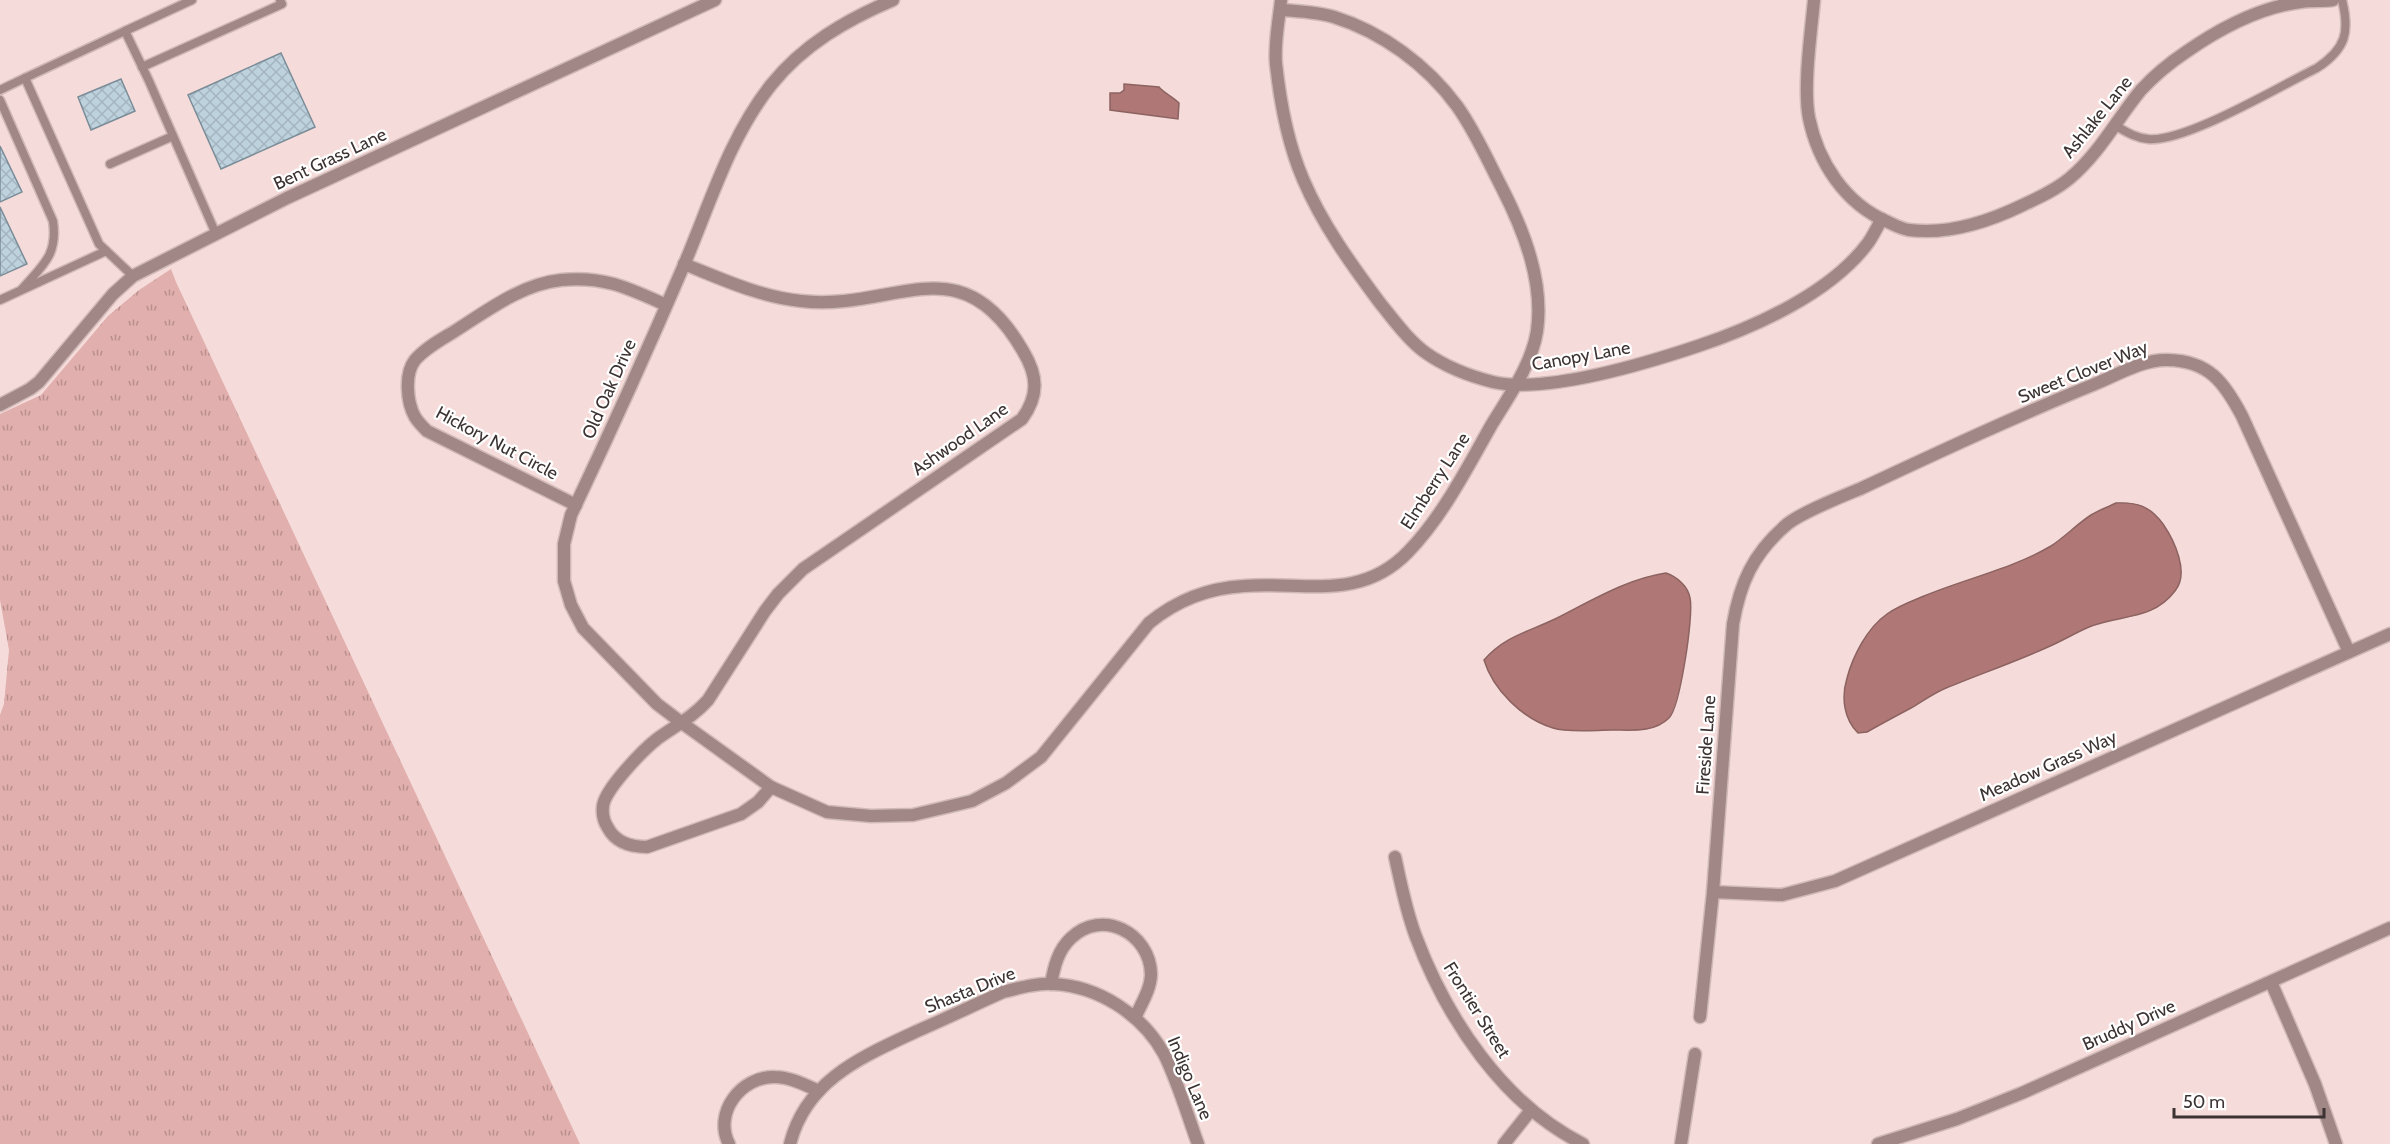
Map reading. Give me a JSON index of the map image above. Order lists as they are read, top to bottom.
{
  "streets": {
    "street": [
      "Ashlake Lane",
      "Bent Grass Lane",
      "Canopy Lane",
      "Sweet Clover Way",
      "Old Oak Drive",
      "Ashwood Lane",
      "Hickory Nut Circle",
      "Elmberry Lane",
      "Fireside Lane",
      "Meadow Grass Way",
      "Shasta Drive",
      "Frontier Street",
      "Bruddy Drive",
      "Indigo Lane"
    ]
  },
  "crossings": [
    ["Ashlake Lane", "Canopy Lane"],
    ["Canopy Lane", "Elmberry Lane"],
    ["Sweet Clover Way", "Fireside Lane"],
    ["Sweet Clover Way", "Meadow Grass Way"],
    ["Old Oak Drive", "Ashwood Lane"],
    ["Old Oak Drive", "Hickory Nut Circle"],
    ["Old Oak Drive", "Elmberry Lane"],
    ["Ashwood Lane", "Elmberry Lane"],
    ["Fireside Lane", "Meadow Grass Way"],
    ["Shasta Drive", "Indigo Lane"]
  ],
  "scale_bar": "50 m"
}
